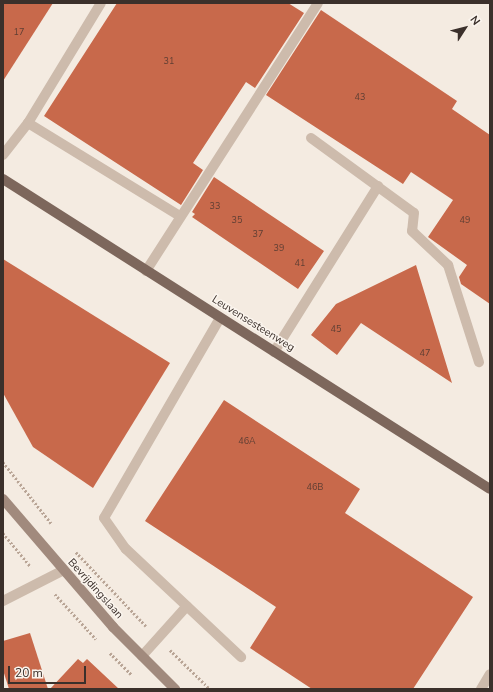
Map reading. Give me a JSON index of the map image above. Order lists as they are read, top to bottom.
{
  "streets": {
    "main road": ["Leuvensesteenweg"],
    "street": ["Bevrijdingslaan"]
  },
  "house_numbers": [
    "17",
    "31",
    "43",
    "33",
    "35",
    "49",
    "37",
    "39",
    "41",
    "45",
    "47",
    "46A",
    "46B"
  ],
  "scale_bar": "20 m",
  "north": "top right"
}
